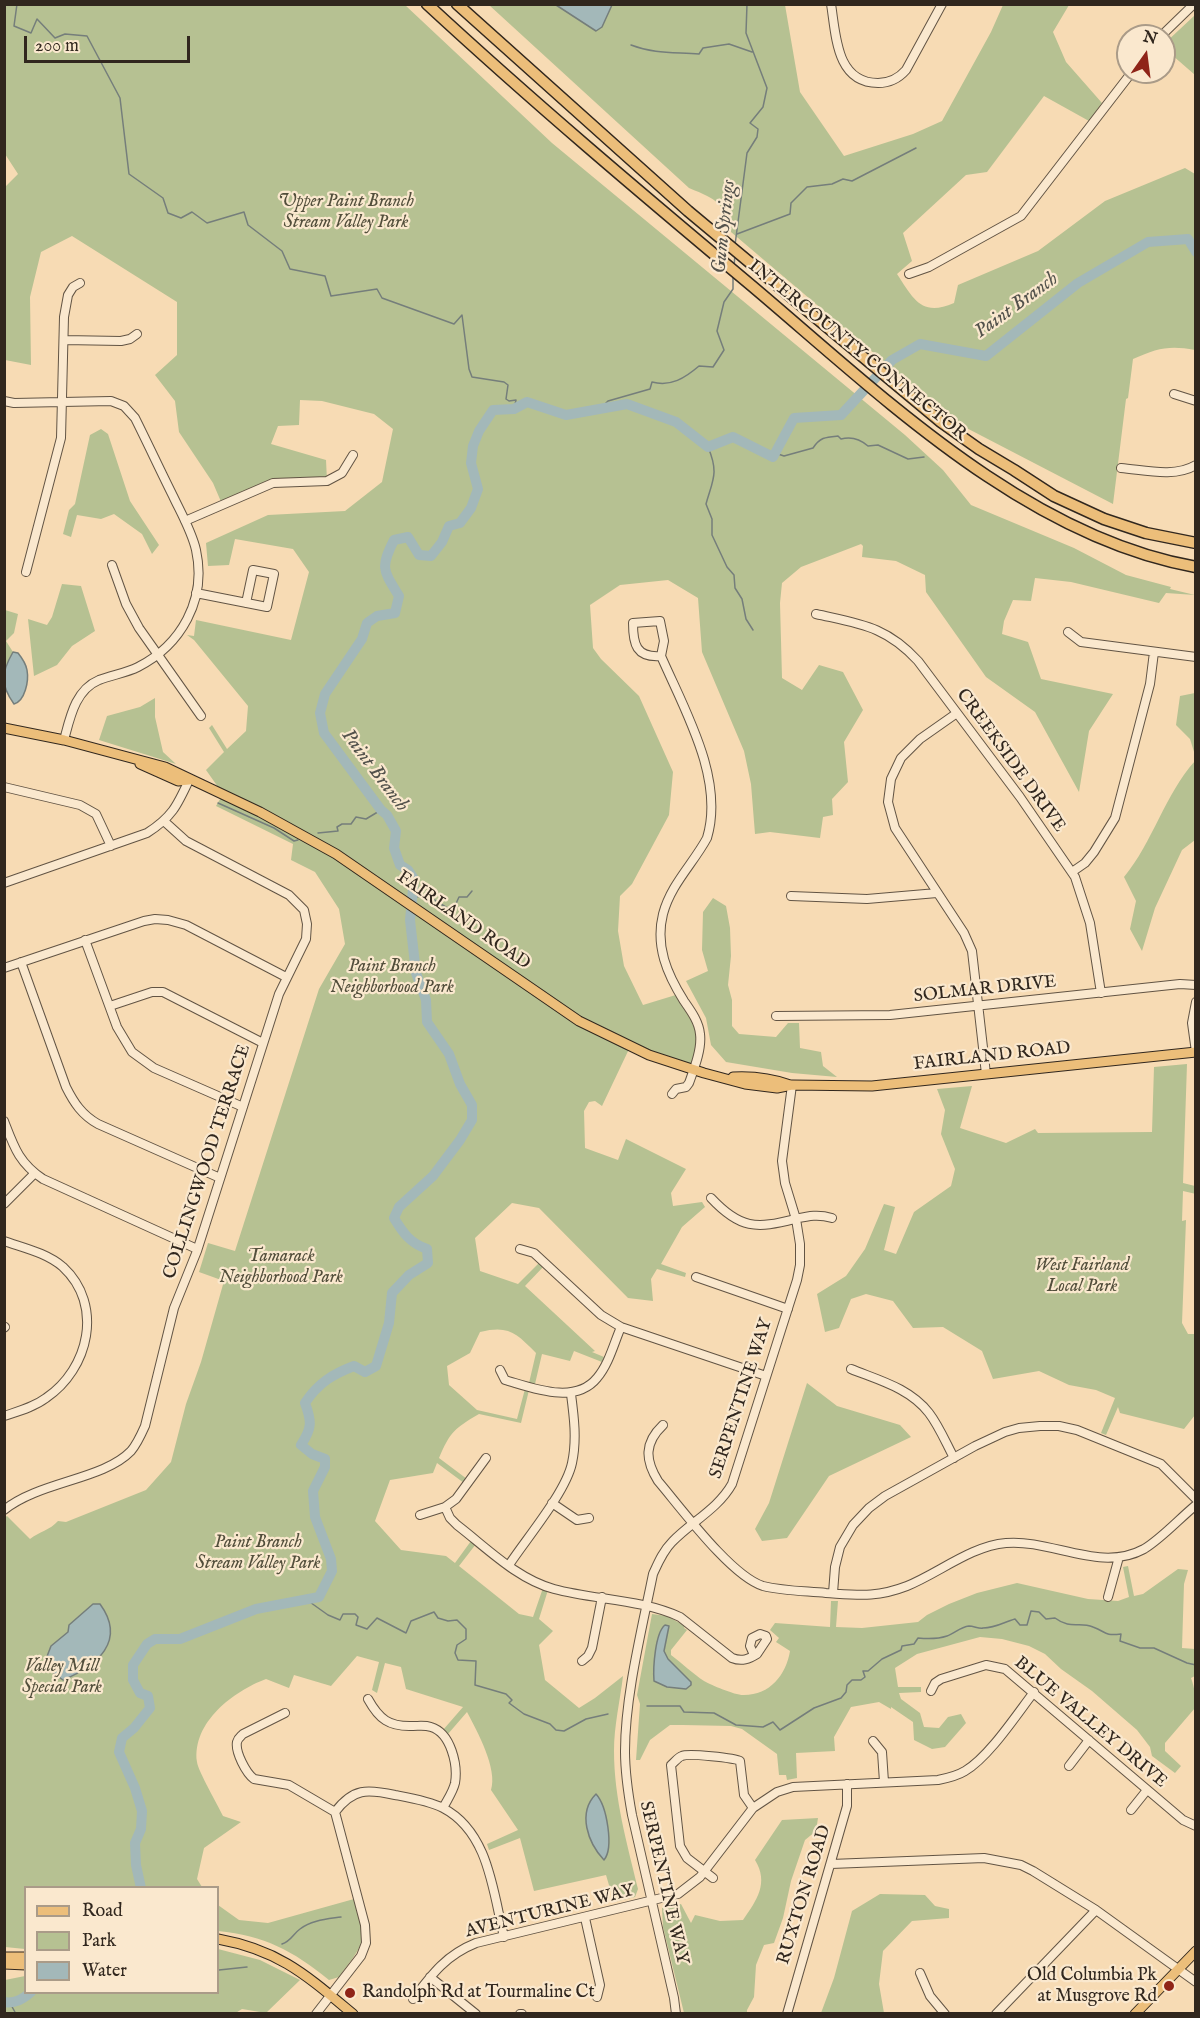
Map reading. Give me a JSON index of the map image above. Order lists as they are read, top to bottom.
{
  "streets": {
    "highway": ["INTERCOUNTY CONNECTOR"],
    "main road": ["FAIRLAND ROAD"],
    "street": [
      "CREEKSIDE DRIVE",
      "SOLMAR DRIVE",
      "COLLINGWOOD TERRACE",
      "SERPENTINE WAY",
      "BLUE VALLEY DRIVE",
      "RUXTON ROAD",
      "AVENTURINE WAY"
    ]
  },
  "crossings": [
    ["CREEKSIDE DRIVE", "SOLMAR DRIVE"],
    ["FAIRLAND ROAD", "SERPENTINE WAY"],
    ["SERPENTINE WAY", "AVENTURINE WAY"],
    ["BLUE VALLEY DRIVE", "AVENTURINE WAY"],
    ["RUXTON ROAD", "AVENTURINE WAY"]
  ],
  "water": ["Gum Springs", "Paint Branch"],
  "parks": [
    "Upper Paint Branch Stream Valley Park",
    "Paint Branch Neighborhood Park",
    "Tamarack Neighborhood Park",
    "West Fairland Local Park",
    "Paint Branch Stream Valley Park",
    "Valley Mill Special Park"
  ],
  "places": ["Old Columbia Pk at Musgrove Rd", "Randolph Rd at Tourmaline Ct"],
  "legend": ["Road", "Park", "Water"],
  "scale_bar": "200 m",
  "north": "top"
}
